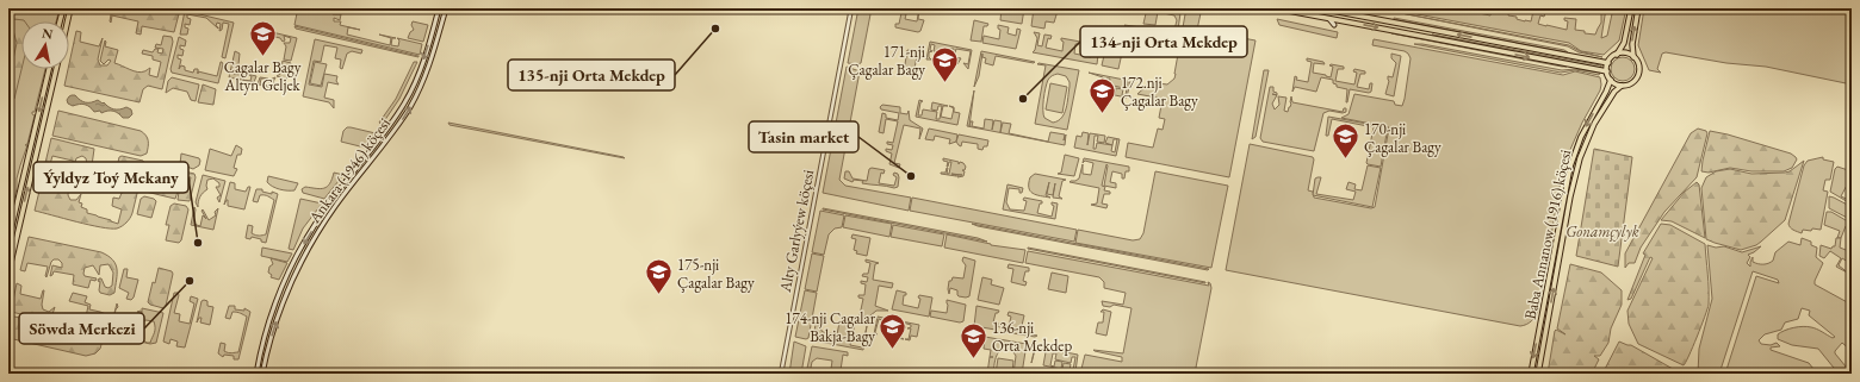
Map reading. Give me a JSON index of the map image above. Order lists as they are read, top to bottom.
{
  "streets": {
    "main road": ["Ankara (1946) köçesi", "Baba Annanow (1916) köçesi"],
    "street": ["Alty Garlyýew köçesi"]
  },
  "parks": ["Gonamçylyk"],
  "places": {
    "other": [
      "135-nji Orta Mekdep",
      "134-nji Orta Mekdep",
      "Tasin market",
      "Ýyldyz Toý Mekany",
      "Söwda Merkezi"
    ],
    "school or university": [
      "Cagalar Bagy Altyn Geljek",
      "171-nji Çagalar Bagy",
      "172.nji Çagalar Bagy",
      "170-nji Çagalar Bagy",
      "175-nji Çagalar Bagy",
      "174-nji Cagalar Bakja-Bagy",
      "136-nji Orta Mekdep"
    ]
  },
  "north": "top"
}
